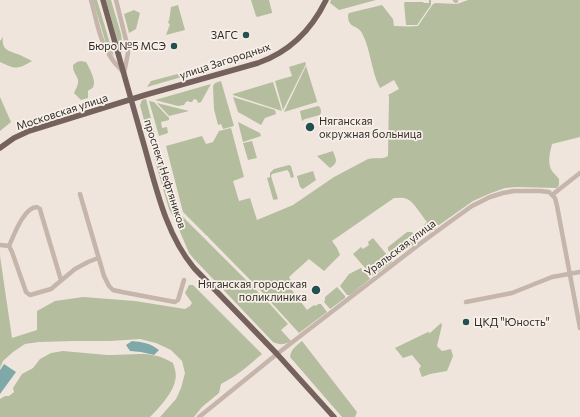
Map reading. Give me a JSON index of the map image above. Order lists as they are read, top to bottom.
{
  "streets": {
    "main road": ["улица Загородных", "Московская улица", "проспект Нефтяников"],
    "street": ["Уральская улица"]
  },
  "crossings": [
    ["улица Загородных", "Московская улица"],
    ["улица Загородных", "проспект Нефтяников"],
    ["Московская улица", "проспект Нефтяников"],
    ["проспект Нефтяников", "Уральская улица"]
  ],
  "places": [
    "ЗАГС",
    "Бюро №5 МСЭ",
    "Няганская окружная больница",
    "Няганская городская поликлиника",
    "ЦКД \"Юность\""
  ]
}
